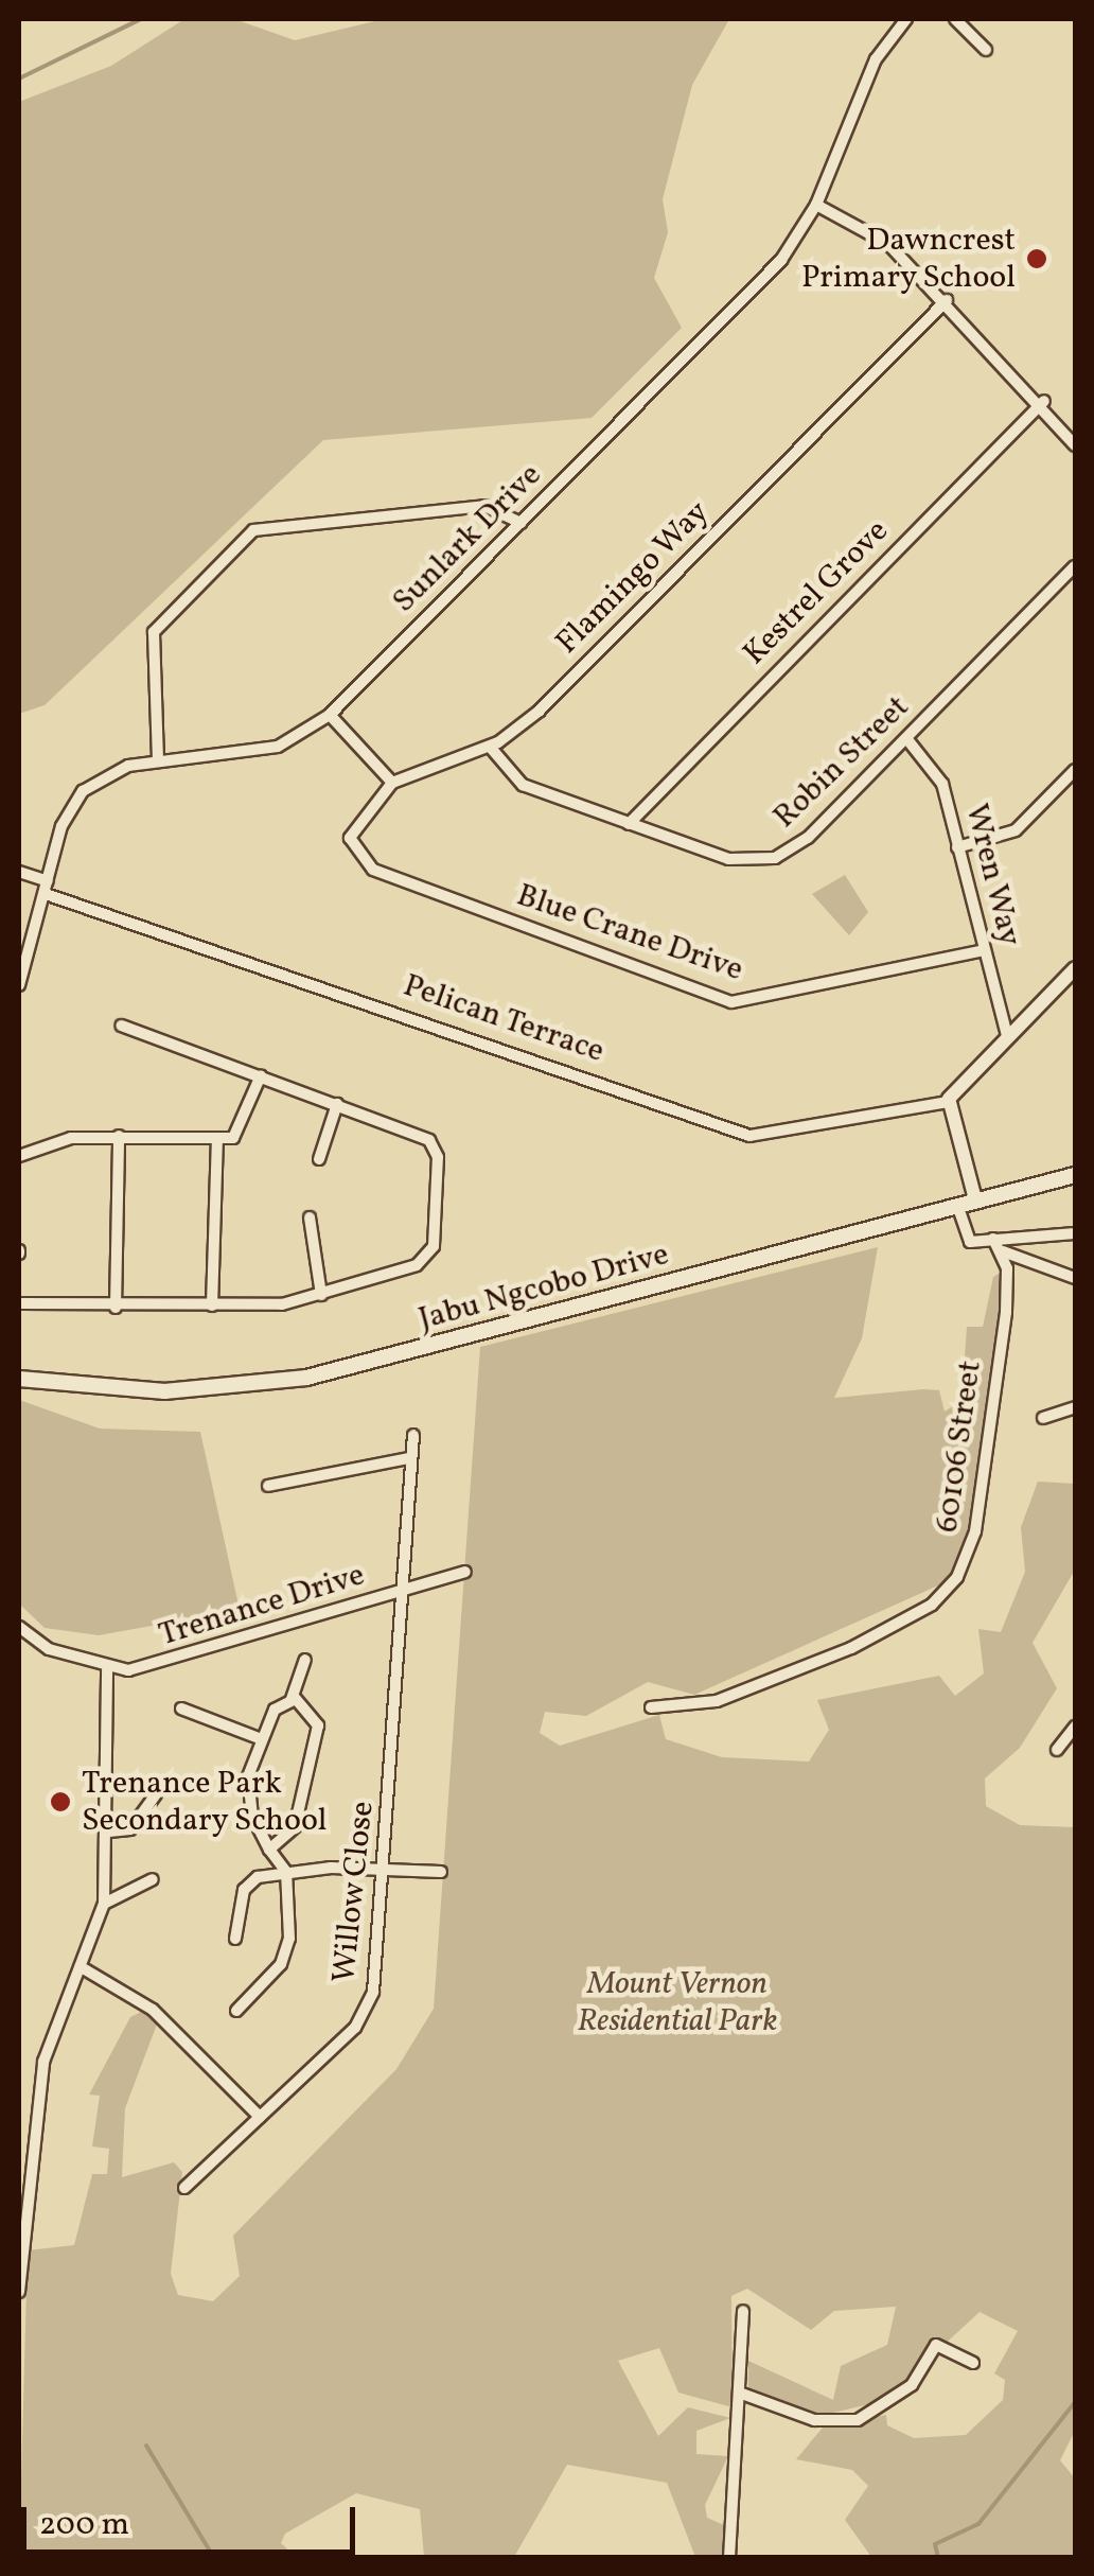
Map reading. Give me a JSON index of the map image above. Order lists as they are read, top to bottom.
{
  "streets": {
    "main road": ["Jabu Ngcobo Drive"],
    "street": [
      "Sunlark Drive",
      "Flamingo Way",
      "Kestrel Grove",
      "Robin Street",
      "Wren Way",
      "Blue Crane Drive",
      "Pelican Terrace",
      "60106 Street",
      "Trenance Drive",
      "Willow Close"
    ]
  },
  "crossings": [
    ["Sunlark Drive", "Pelican Terrace"],
    ["Flamingo Way", "Robin Street"],
    ["Flamingo Way", "Blue Crane Drive"],
    ["Kestrel Grove", "Robin Street"],
    ["Robin Street", "Wren Way"],
    ["Wren Way", "Blue Crane Drive"],
    ["Trenance Drive", "Willow Close"]
  ],
  "parks": ["Mount Vernon Residential Park"],
  "places": ["Dawncrest Primary School", "Trenance Park Secondary School"],
  "scale_bar": "200 m"
}
